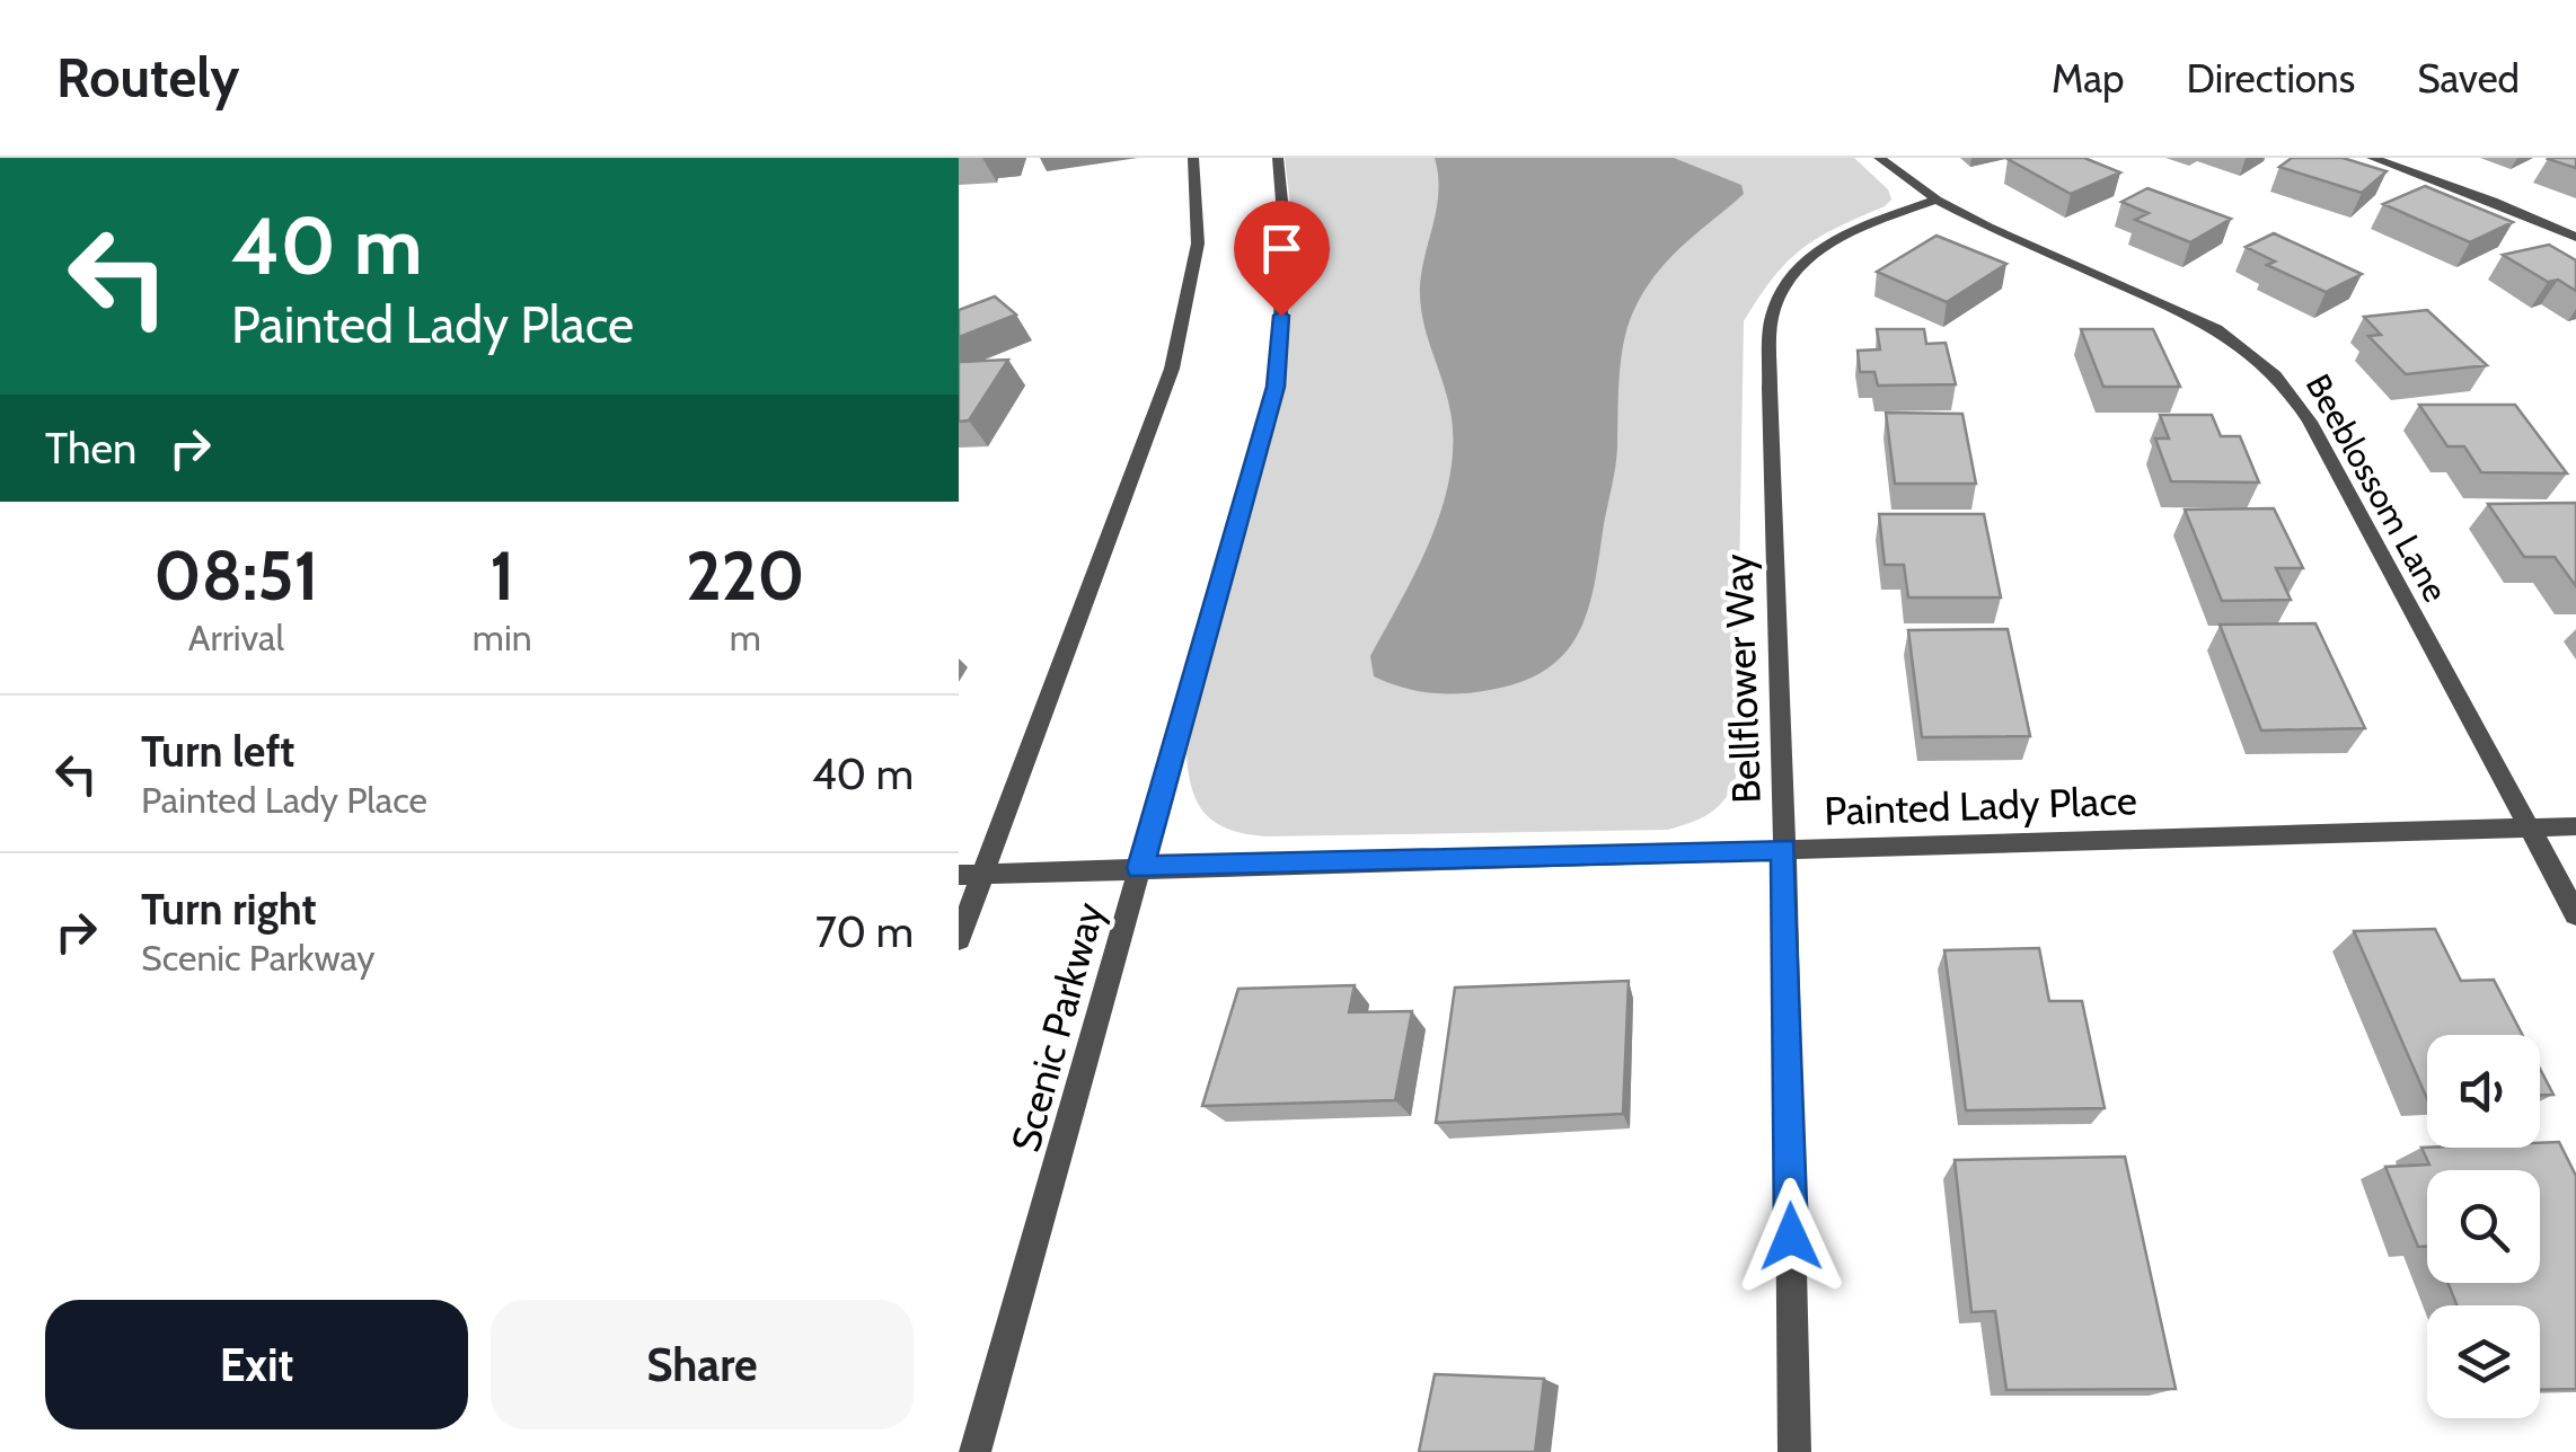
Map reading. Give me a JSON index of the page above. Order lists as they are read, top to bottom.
{
  "streets": {
    "street": [
      "Beeblossom Lane",
      "Bellflower Way",
      "Painted Lady Place",
      "Scenic Parkway"
    ]
  },
  "crossings": [
    ["Beeblossom Lane", "Bellflower Way"],
    ["Beeblossom Lane", "Painted Lady Place"],
    ["Bellflower Way", "Painted Lady Place"],
    ["Painted Lady Place", "Scenic Parkway"]
  ],
  "page": {
    "header": "Routely",
    "nav": ["Map", "Directions", "Saved"],
    "turn": ["40 m", "Painted Lady Place"],
    "then": "Then",
    "eta": [
      "08:51",
      "Arrival",
      "1",
      "min",
      "220",
      "m"
    ],
    "list": [
      {
        "name": "Turn left",
        "note": "Painted Lady Place",
        "value": "40 m"
      },
      {
        "name": "Turn right",
        "note": "Scenic Parkway",
        "value": "70 m"
      }
    ],
    "buttons": ["Exit", "Share"]
  }
}
